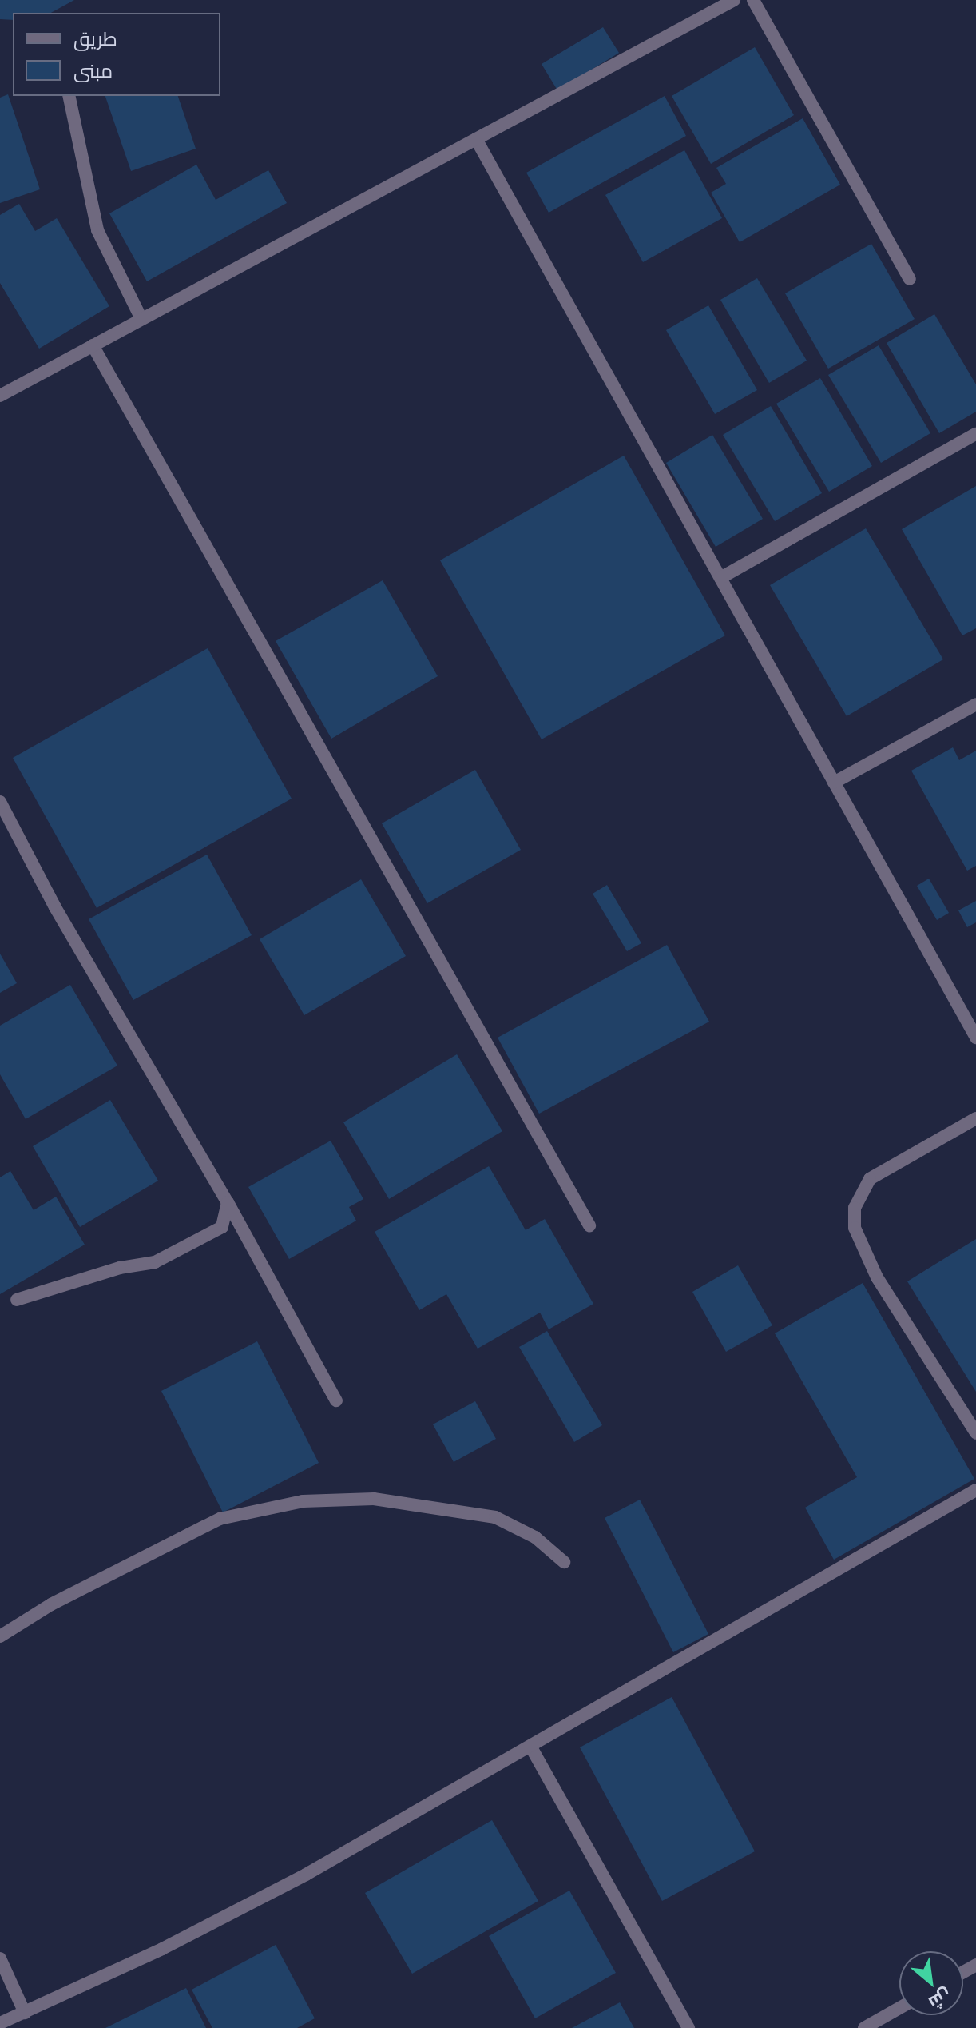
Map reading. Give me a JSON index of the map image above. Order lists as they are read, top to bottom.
{
  "legend": ["طريق", "مبنى"],
  "north": "bottom right"
}
